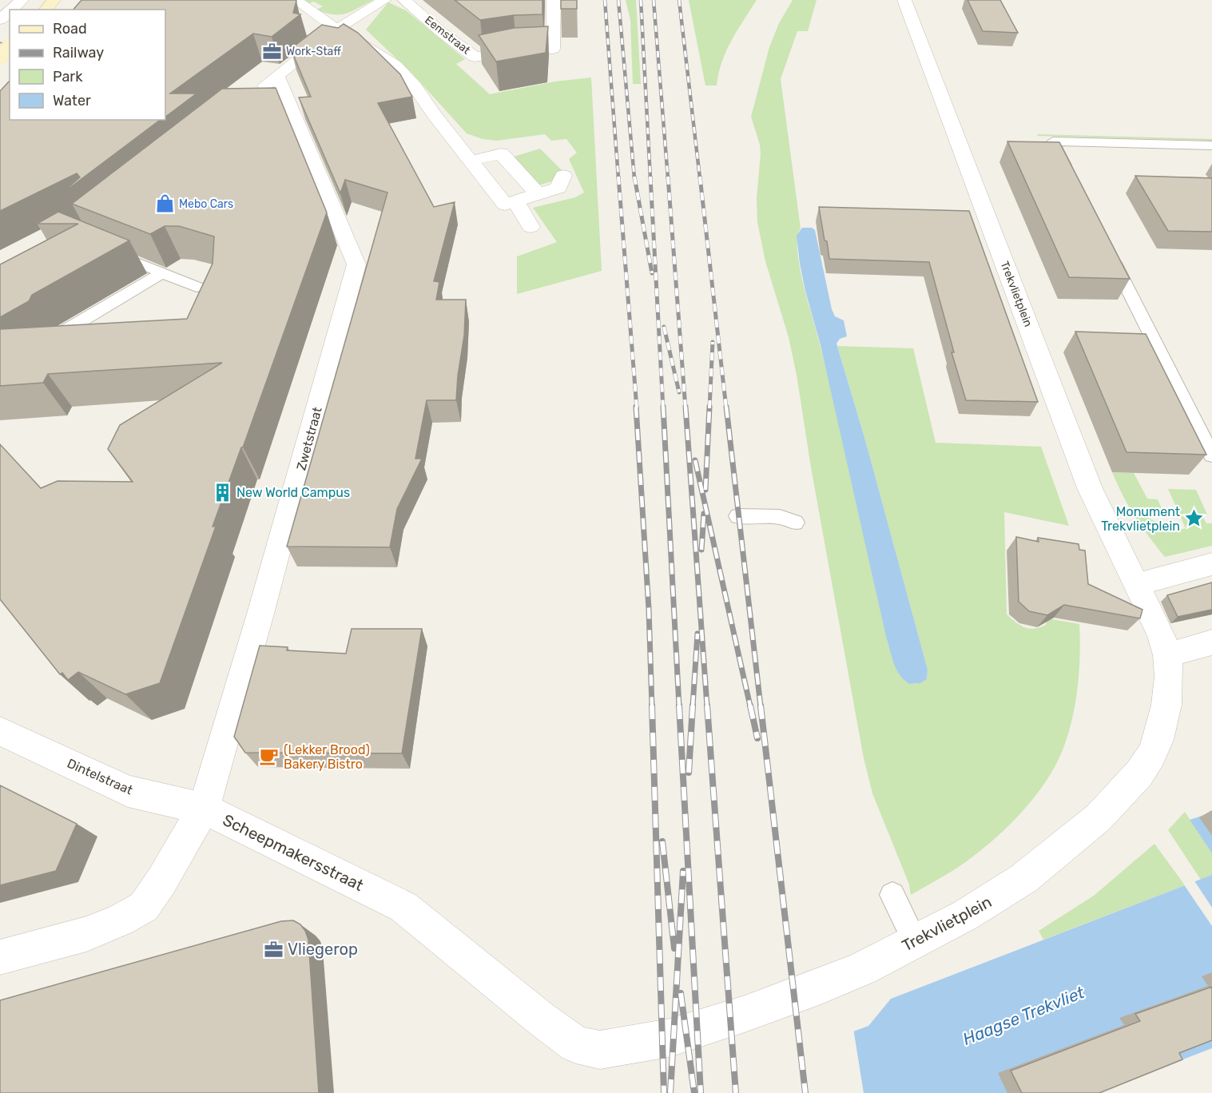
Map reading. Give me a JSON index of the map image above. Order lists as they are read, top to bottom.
{
  "streets": {
    "street": [
      "Eemstraat",
      "Trekvlietplein",
      "Zwetstraat",
      "Dintelstraat",
      "Scheepmakersstraat"
    ]
  },
  "crossings": [
    ["Trekvlietplein", "Scheepmakersstraat"],
    ["Zwetstraat", "Dintelstraat"],
    ["Zwetstraat", "Scheepmakersstraat"],
    ["Dintelstraat", "Scheepmakersstraat"]
  ],
  "water": ["Haagse Trekvliet"],
  "places": {
    "office": ["Work-Staff", "Vliegerop"],
    "shop": ["Mebo Cars"],
    "building": ["New World Campus"],
    "place": ["Monument Trekvlietplein"],
    "cafe": ["(Lekker Brood) Bakery Bistro"]
  },
  "legend": [
    "Road",
    "Railway",
    "Park",
    "Water"
  ]
}
